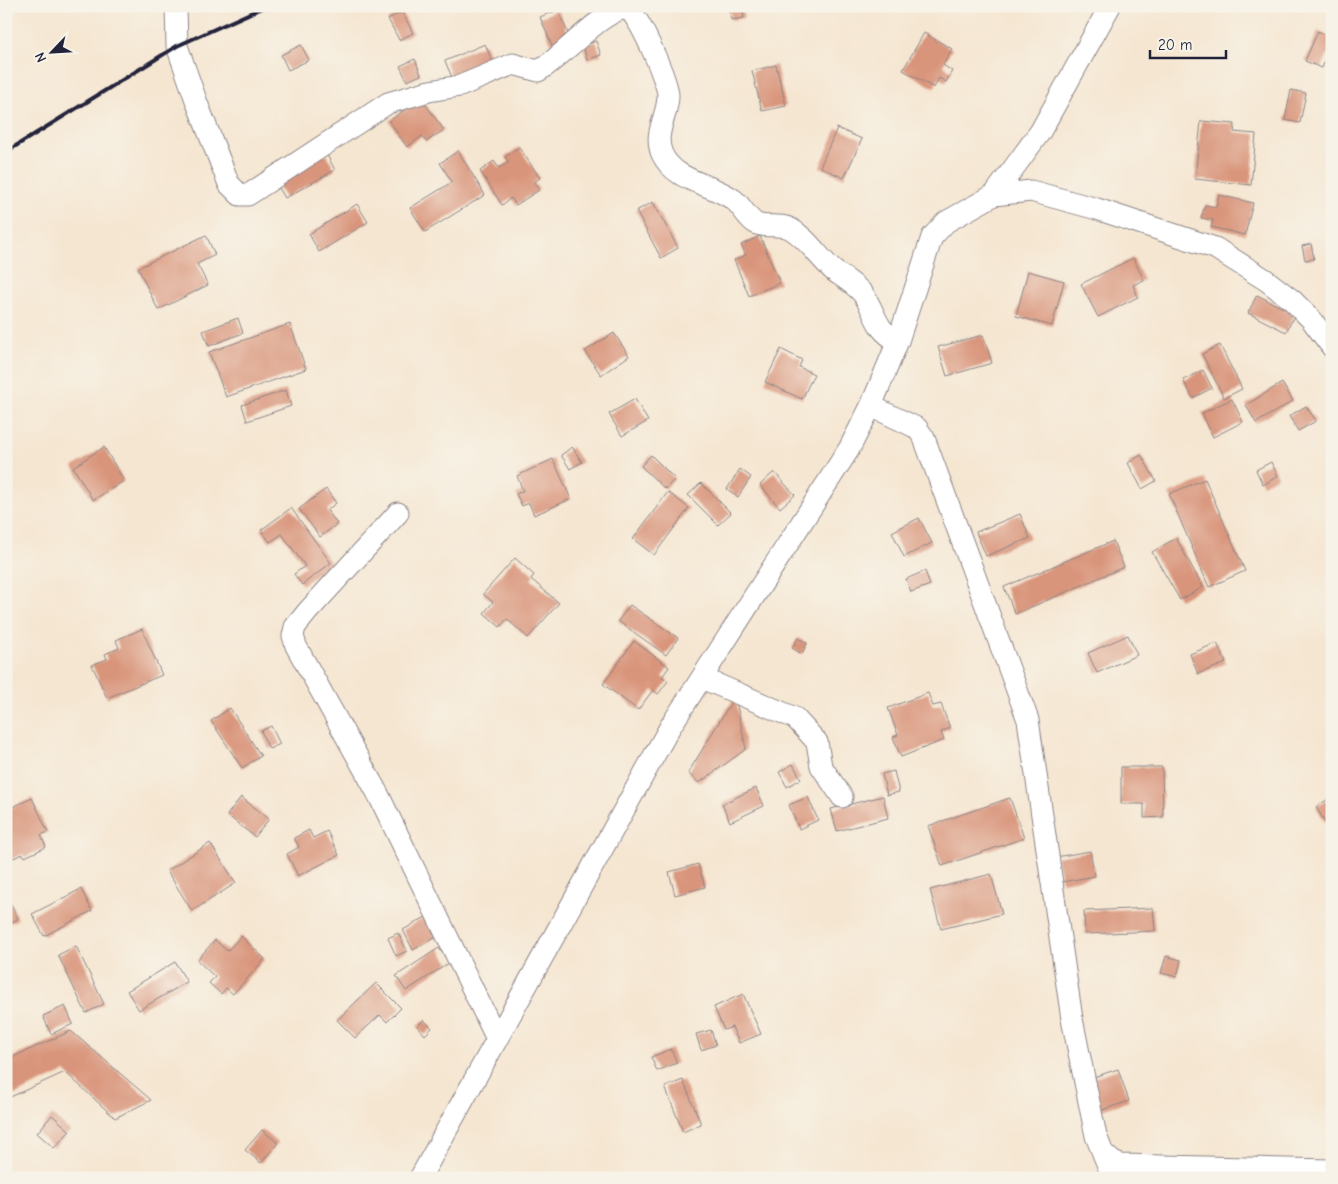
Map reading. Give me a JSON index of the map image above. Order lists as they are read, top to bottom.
{
  "scale_bar": "20 m",
  "north": "bottom left"
}
